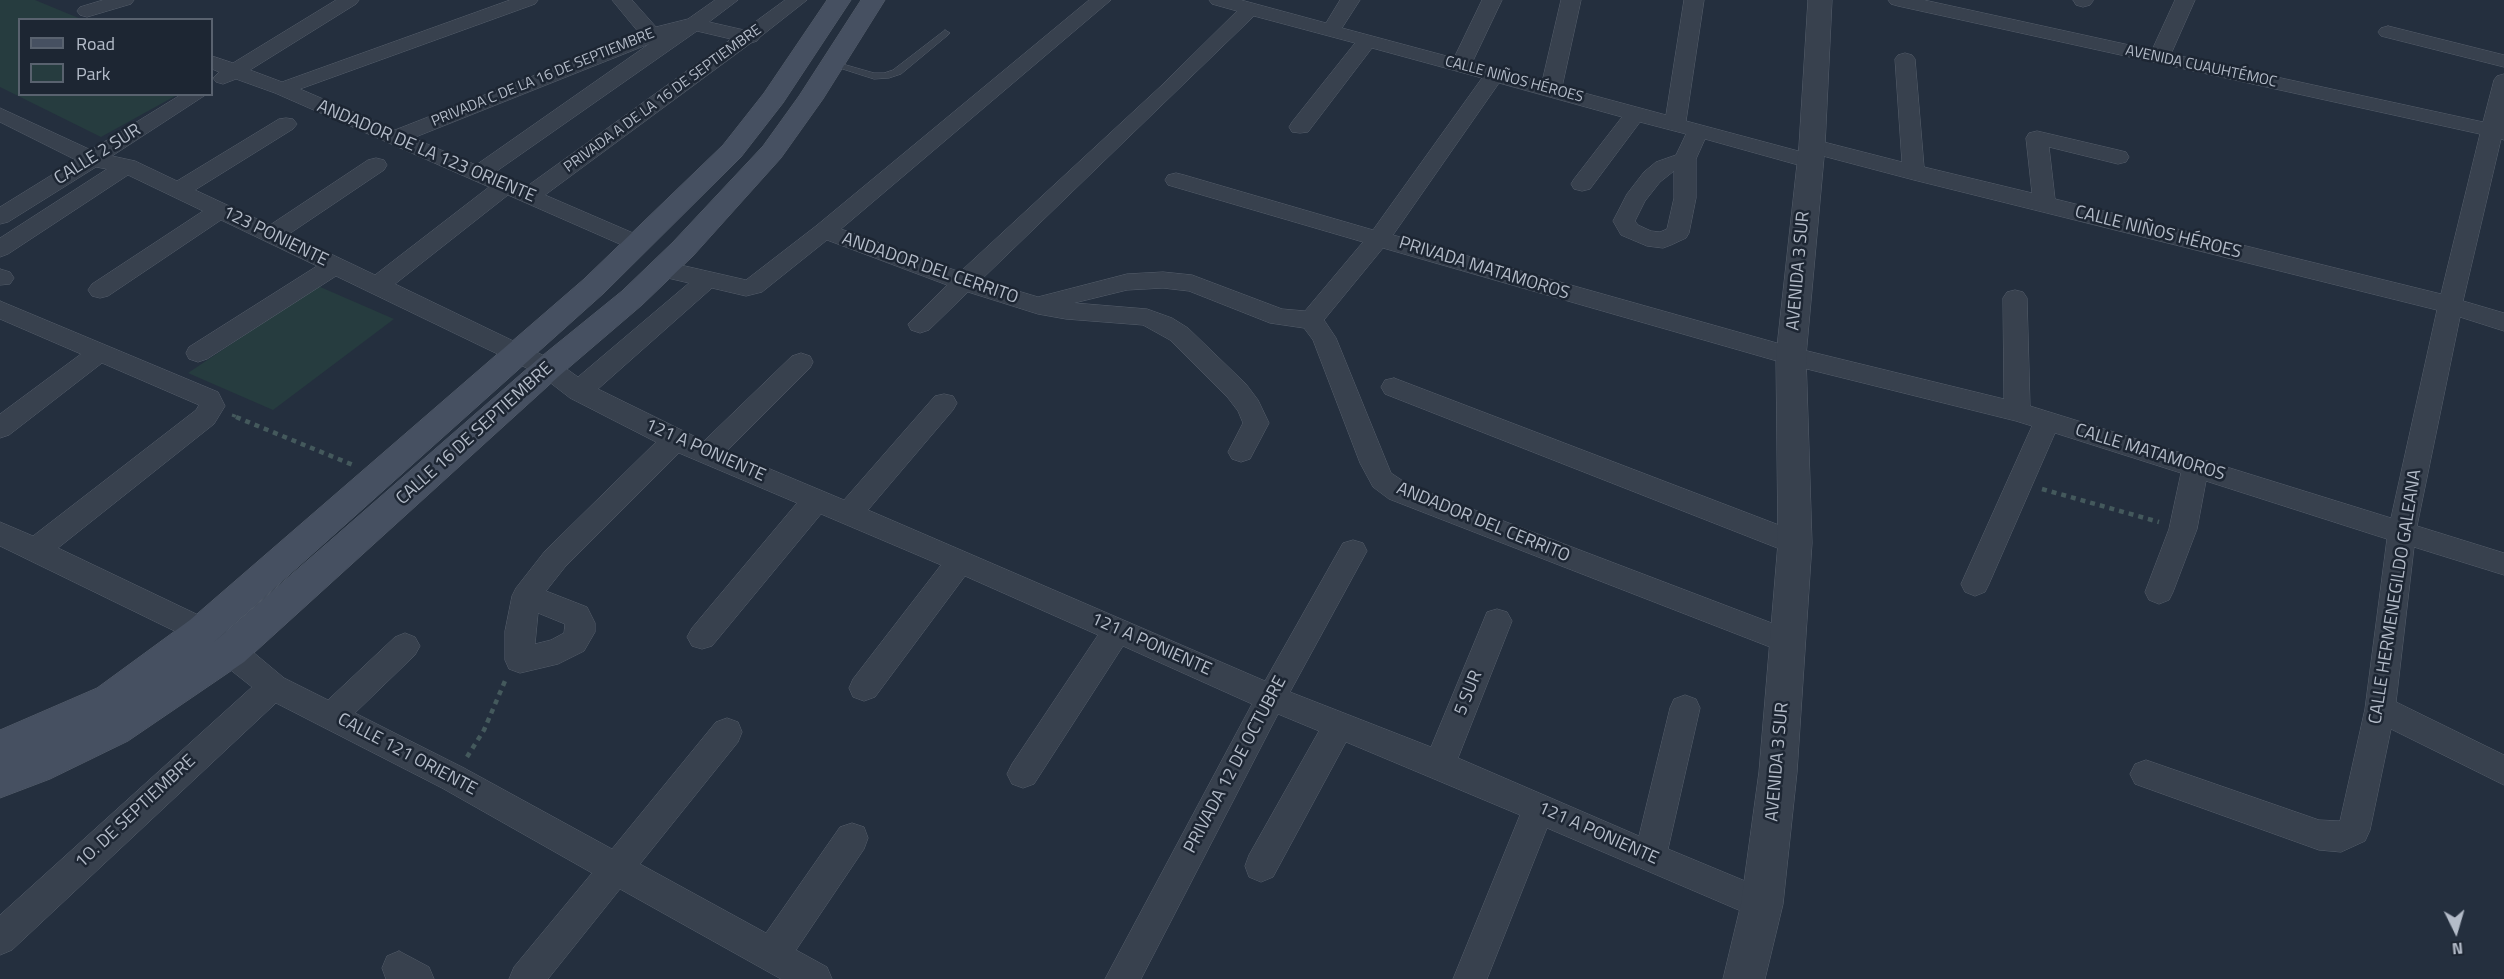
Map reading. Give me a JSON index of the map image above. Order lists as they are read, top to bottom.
{
  "streets": {
    "main road": ["CALLE 16 DE SEPTIEMBRE"],
    "street": [
      "AVENIDA CUAUHTÉMOC",
      "PRIVADA C DE LA 16 DE SEPTIEMBRE",
      "CALLE NIÑOS HÉROES",
      "PRIVADA A DE LA 16 DE SEPTIEMBRE",
      "ANDADOR DE LA 123 ORIENTE",
      "CALLE 2 SUR",
      "123 PONIENTE",
      "ANDADOR DEL CERRITO",
      "PRIVADA MATAMOROS",
      "AVENIDA 3 SUR",
      "121 A PONIENTE",
      "CALLE MATAMOROS",
      "CALLE HERMENEGILDO GALEANA",
      "5 SUR",
      "CALLE 121 ORIENTE",
      "PRIVADA 12 DE OCTUBRE",
      "1O. DE SEPTIEMBRE"
    ]
  },
  "crossings": [
    ["AVENIDA CUAUHTÉMOC", "CALLE HERMENEGILDO GALEANA"],
    ["PRIVADA C DE LA 16 DE SEPTIEMBRE", "ANDADOR DE LA 123 ORIENTE"],
    ["CALLE NIÑOS HÉROES", "AVENIDA 3 SUR"],
    ["CALLE NIÑOS HÉROES", "CALLE HERMENEGILDO GALEANA"],
    ["PRIVADA A DE LA 16 DE SEPTIEMBRE", "ANDADOR DE LA 123 ORIENTE"],
    ["ANDADOR DE LA 123 ORIENTE", "CALLE 16 DE SEPTIEMBRE"],
    ["CALLE 2 SUR", "123 PONIENTE"],
    ["123 PONIENTE", "CALLE 16 DE SEPTIEMBRE"],
    ["123 PONIENTE", "121 A PONIENTE"],
    ["ANDADOR DEL CERRITO", "AVENIDA 3 SUR"],
    ["PRIVADA MATAMOROS", "AVENIDA 3 SUR"],
    ["PRIVADA MATAMOROS", "CALLE MATAMOROS"],
    ["AVENIDA 3 SUR", "121 A PONIENTE"],
    ["AVENIDA 3 SUR", "CALLE MATAMOROS"],
    ["CALLE 16 DE SEPTIEMBRE", "121 A PONIENTE"],
    ["CALLE 16 DE SEPTIEMBRE", "CALLE 121 ORIENTE"],
    ["121 A PONIENTE", "5 SUR"],
    ["121 A PONIENTE", "PRIVADA 12 DE OCTUBRE"],
    ["CALLE MATAMOROS", "CALLE HERMENEGILDO GALEANA"],
    ["CALLE 121 ORIENTE", "1O. DE SEPTIEMBRE"]
  ],
  "legend": ["Road", "Park"],
  "north": "bottom"
}
